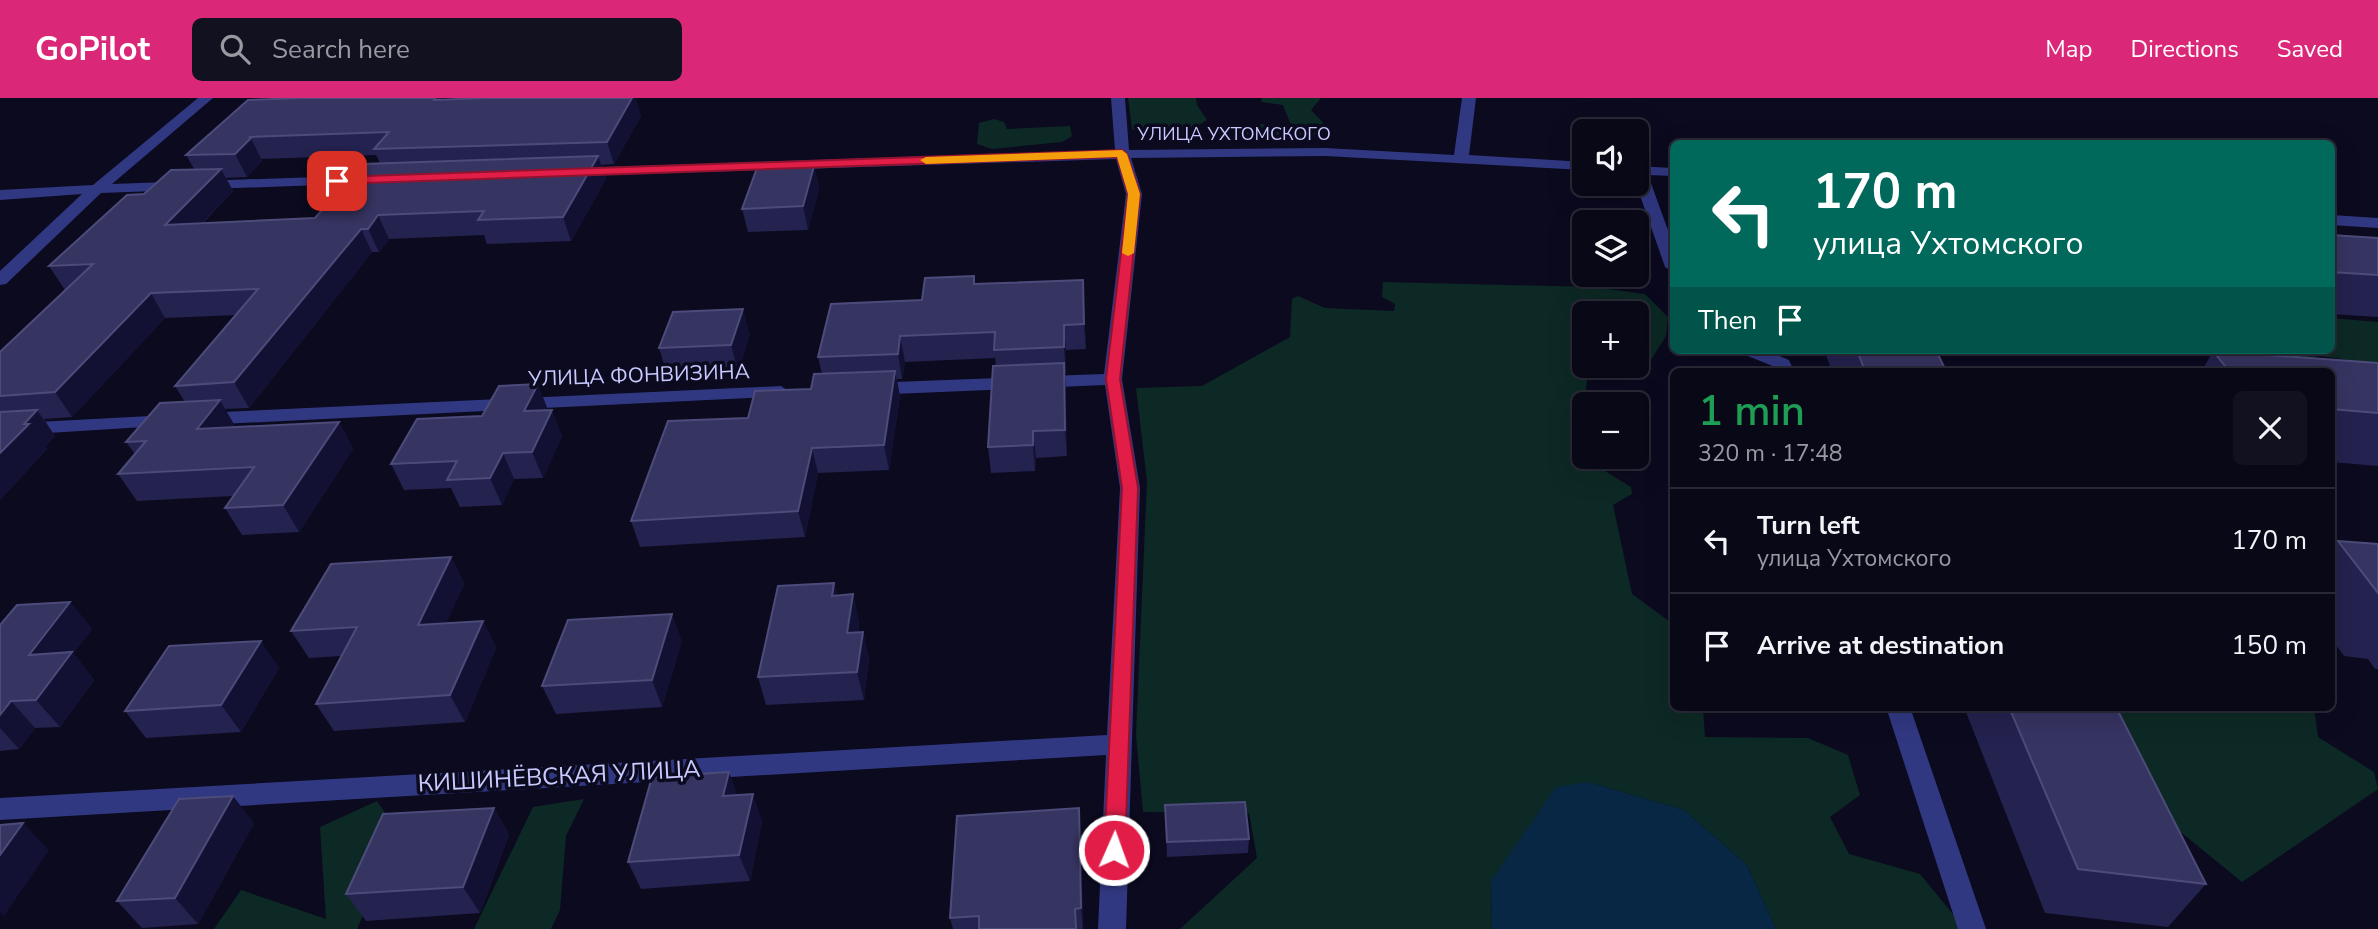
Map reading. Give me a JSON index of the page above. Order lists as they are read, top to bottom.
{
  "streets": {
    "street": ["УЛИЦА УХТОМСКОГО", "УЛИЦА ФОНВИЗИНА", "КИШИНЁВСКАЯ УЛИЦА"]
  },
  "page": {
    "header": "GoPilot",
    "search": "Search here",
    "nav": ["Map", "Directions", "Saved"],
    "map_buttons": ["+", "−"],
    "turn": ["170 m", "улица Ухтомского"],
    "then": "Then",
    "heading": ["1 min", "320 m · 17:48"],
    "list": [
      {
        "name": "Turn left",
        "note": "улица Ухтомского",
        "value": "170 m"
      },
      {
        "name": "Arrive at destination",
        "value": "150 m"
      }
    ]
  }
}
